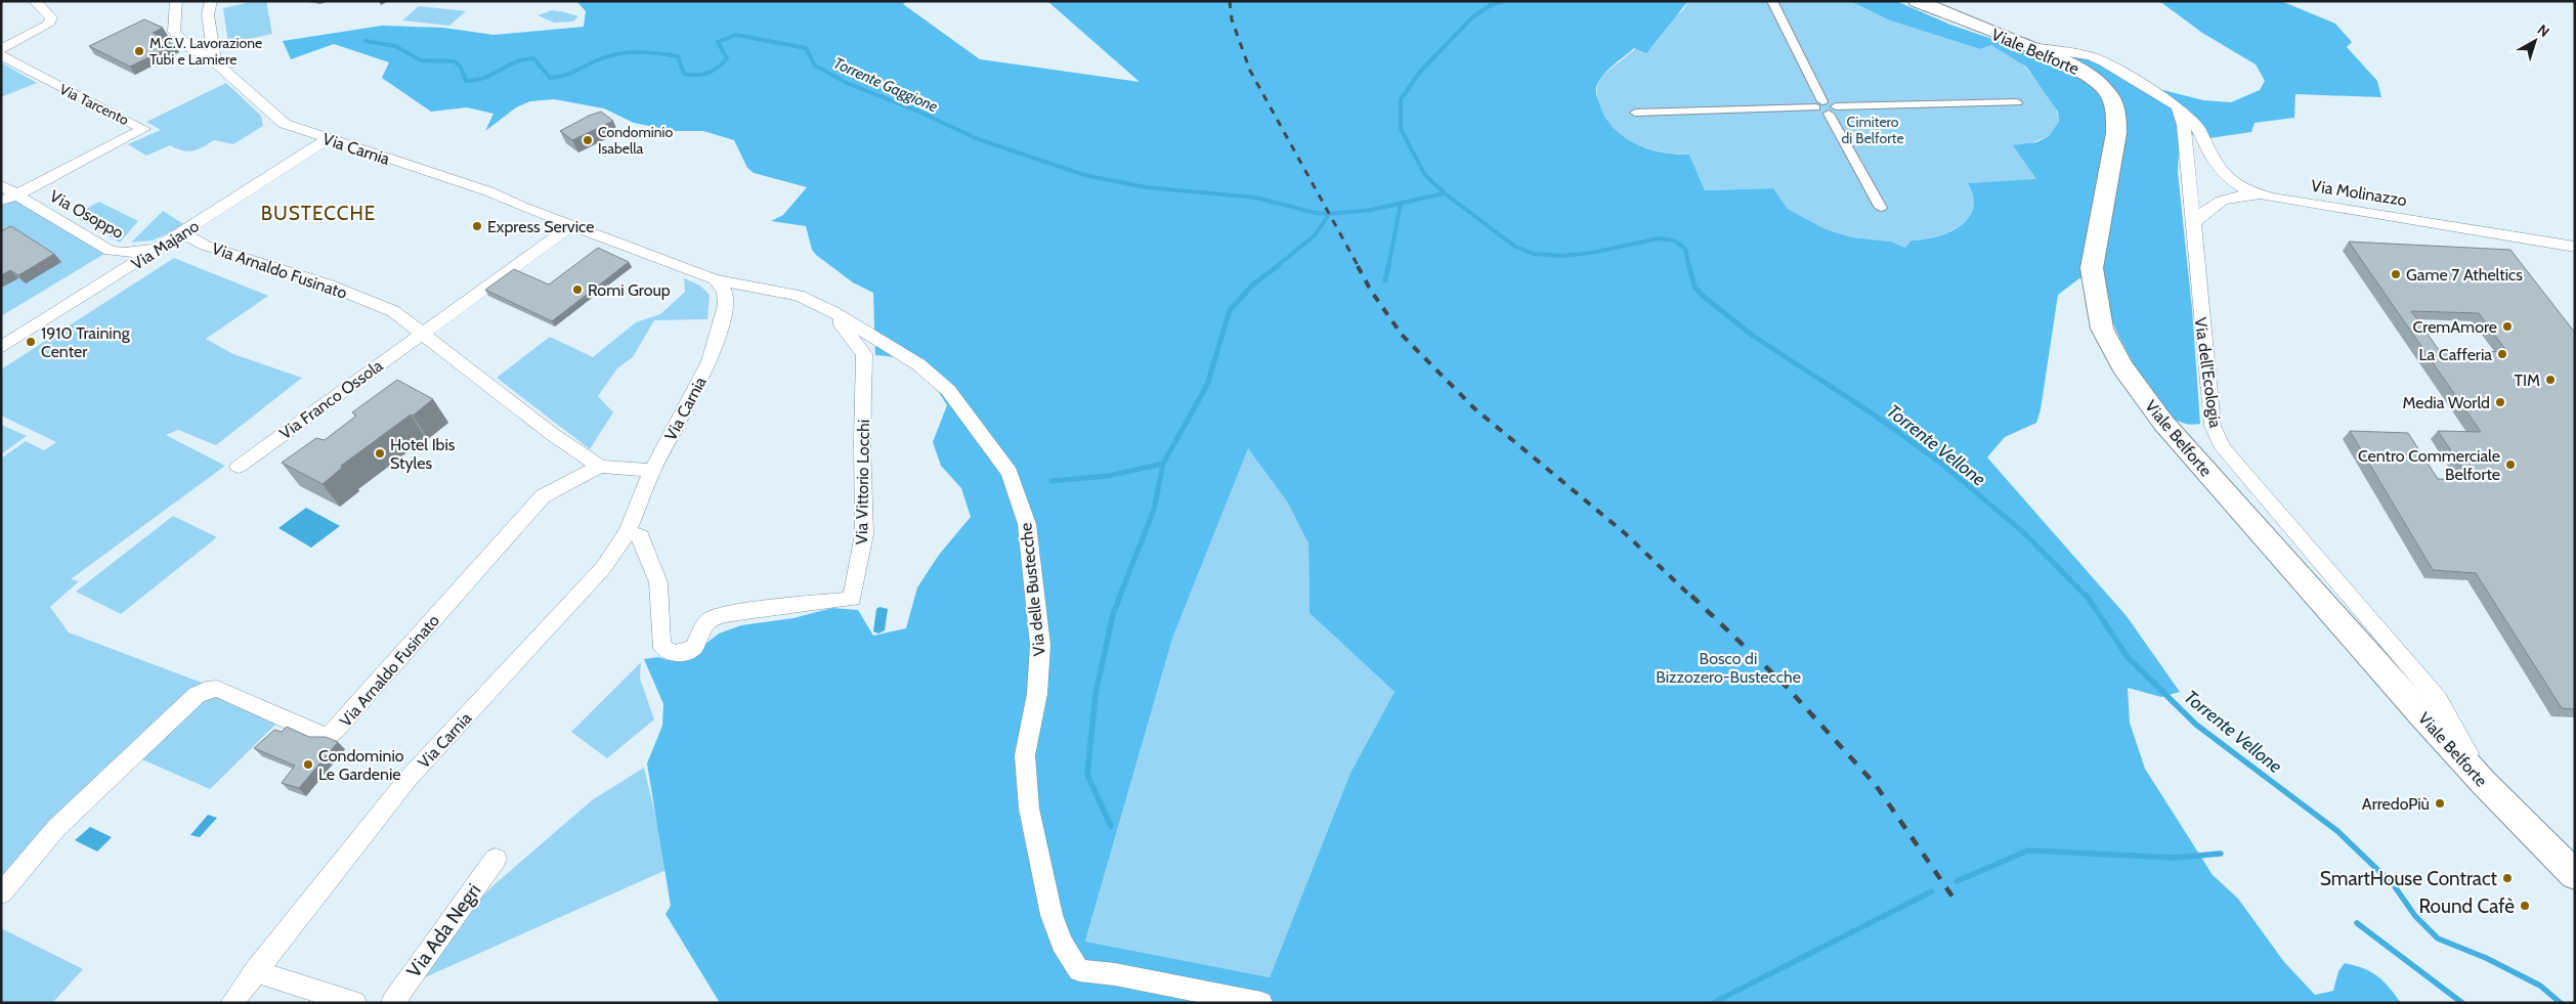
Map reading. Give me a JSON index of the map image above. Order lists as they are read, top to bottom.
{
  "streets": {
    "main road": ["Viale Belforte"],
    "street": [
      "Via Tarcento",
      "Via Carnia",
      "Via Molinazzo",
      "Via Osoppo",
      "Via Majano",
      "Via Arnaldo Fusinato",
      "Via dell'Ecologia",
      "Via Franco Ossola",
      "Via Vittorio Locchi",
      "Via delle Bustecche",
      "Via Ada Negri"
    ]
  },
  "crossings": [
    ["Viale Belforte", "Via dell'Ecologia"],
    ["Via Tarcento", "Via Osoppo"],
    ["Via Carnia", "Via Majano"],
    ["Via Carnia", "Via Arnaldo Fusinato"],
    ["Via Carnia", "Via Franco Ossola"],
    ["Via Carnia", "Via Vittorio Locchi"],
    ["Via Carnia", "Via delle Bustecche"],
    ["Via Molinazzo", "Via dell'Ecologia"],
    ["Via Osoppo", "Via Majano"],
    ["Via Majano", "Via Arnaldo Fusinato"],
    ["Via Arnaldo Fusinato", "Via Franco Ossola"],
    ["Via Vittorio Locchi", "Via delle Bustecche"]
  ],
  "districts": ["BUSTECCHE"],
  "water": ["Torrente Gaggione", "Torrente Vellone"],
  "parks": ["Cimitero di Belforte", "Bosco di Bizzozero-Bustecche"],
  "places": [
    "M.C.V. Lavorazione Tubi e Lamiere",
    "Condominio Isabella",
    "Express Service",
    "Game 7 Atheltics",
    "Romi Group",
    "CremAmore",
    "1910 Training Center",
    "La Cafferia",
    "TIM",
    "Media World",
    "Hotel Ibis Styles",
    "Centro Commerciale Belforte",
    "Condominio Le Gardenie",
    "ArredoPiù",
    "SmartHouse Contract",
    "Round Cafè"
  ],
  "north": "top right"
}
